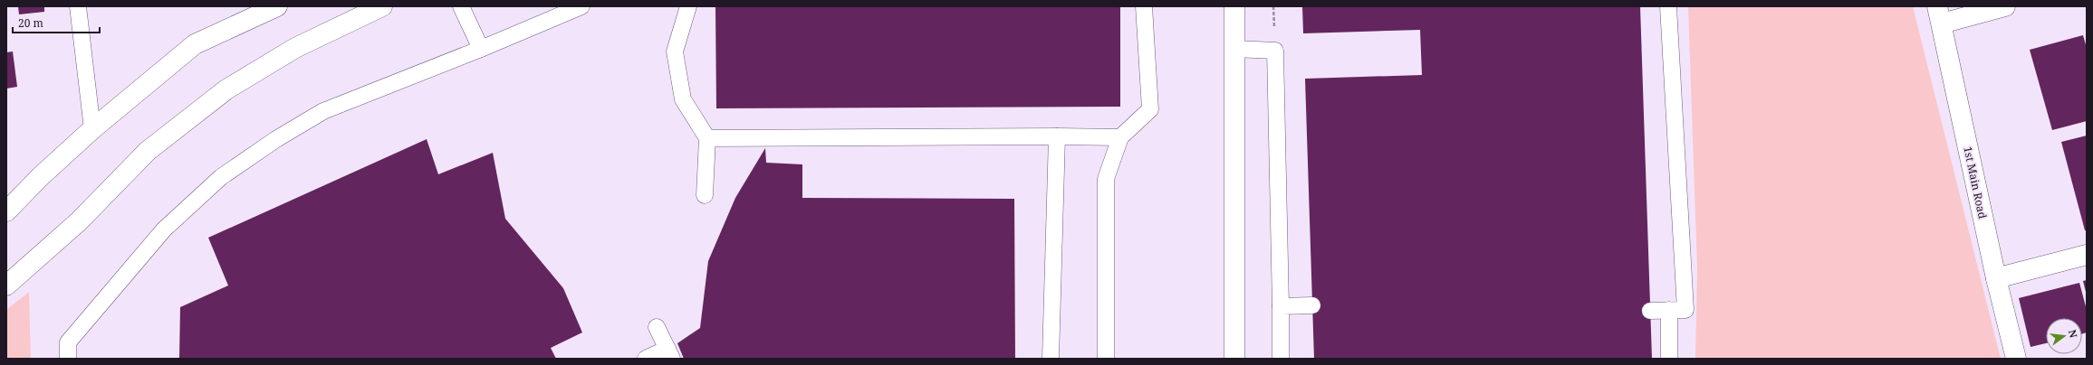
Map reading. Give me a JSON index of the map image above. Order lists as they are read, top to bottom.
{
  "streets": {
    "street": ["1st Main Road"]
  },
  "scale_bar": "20 m",
  "north": "right"
}
